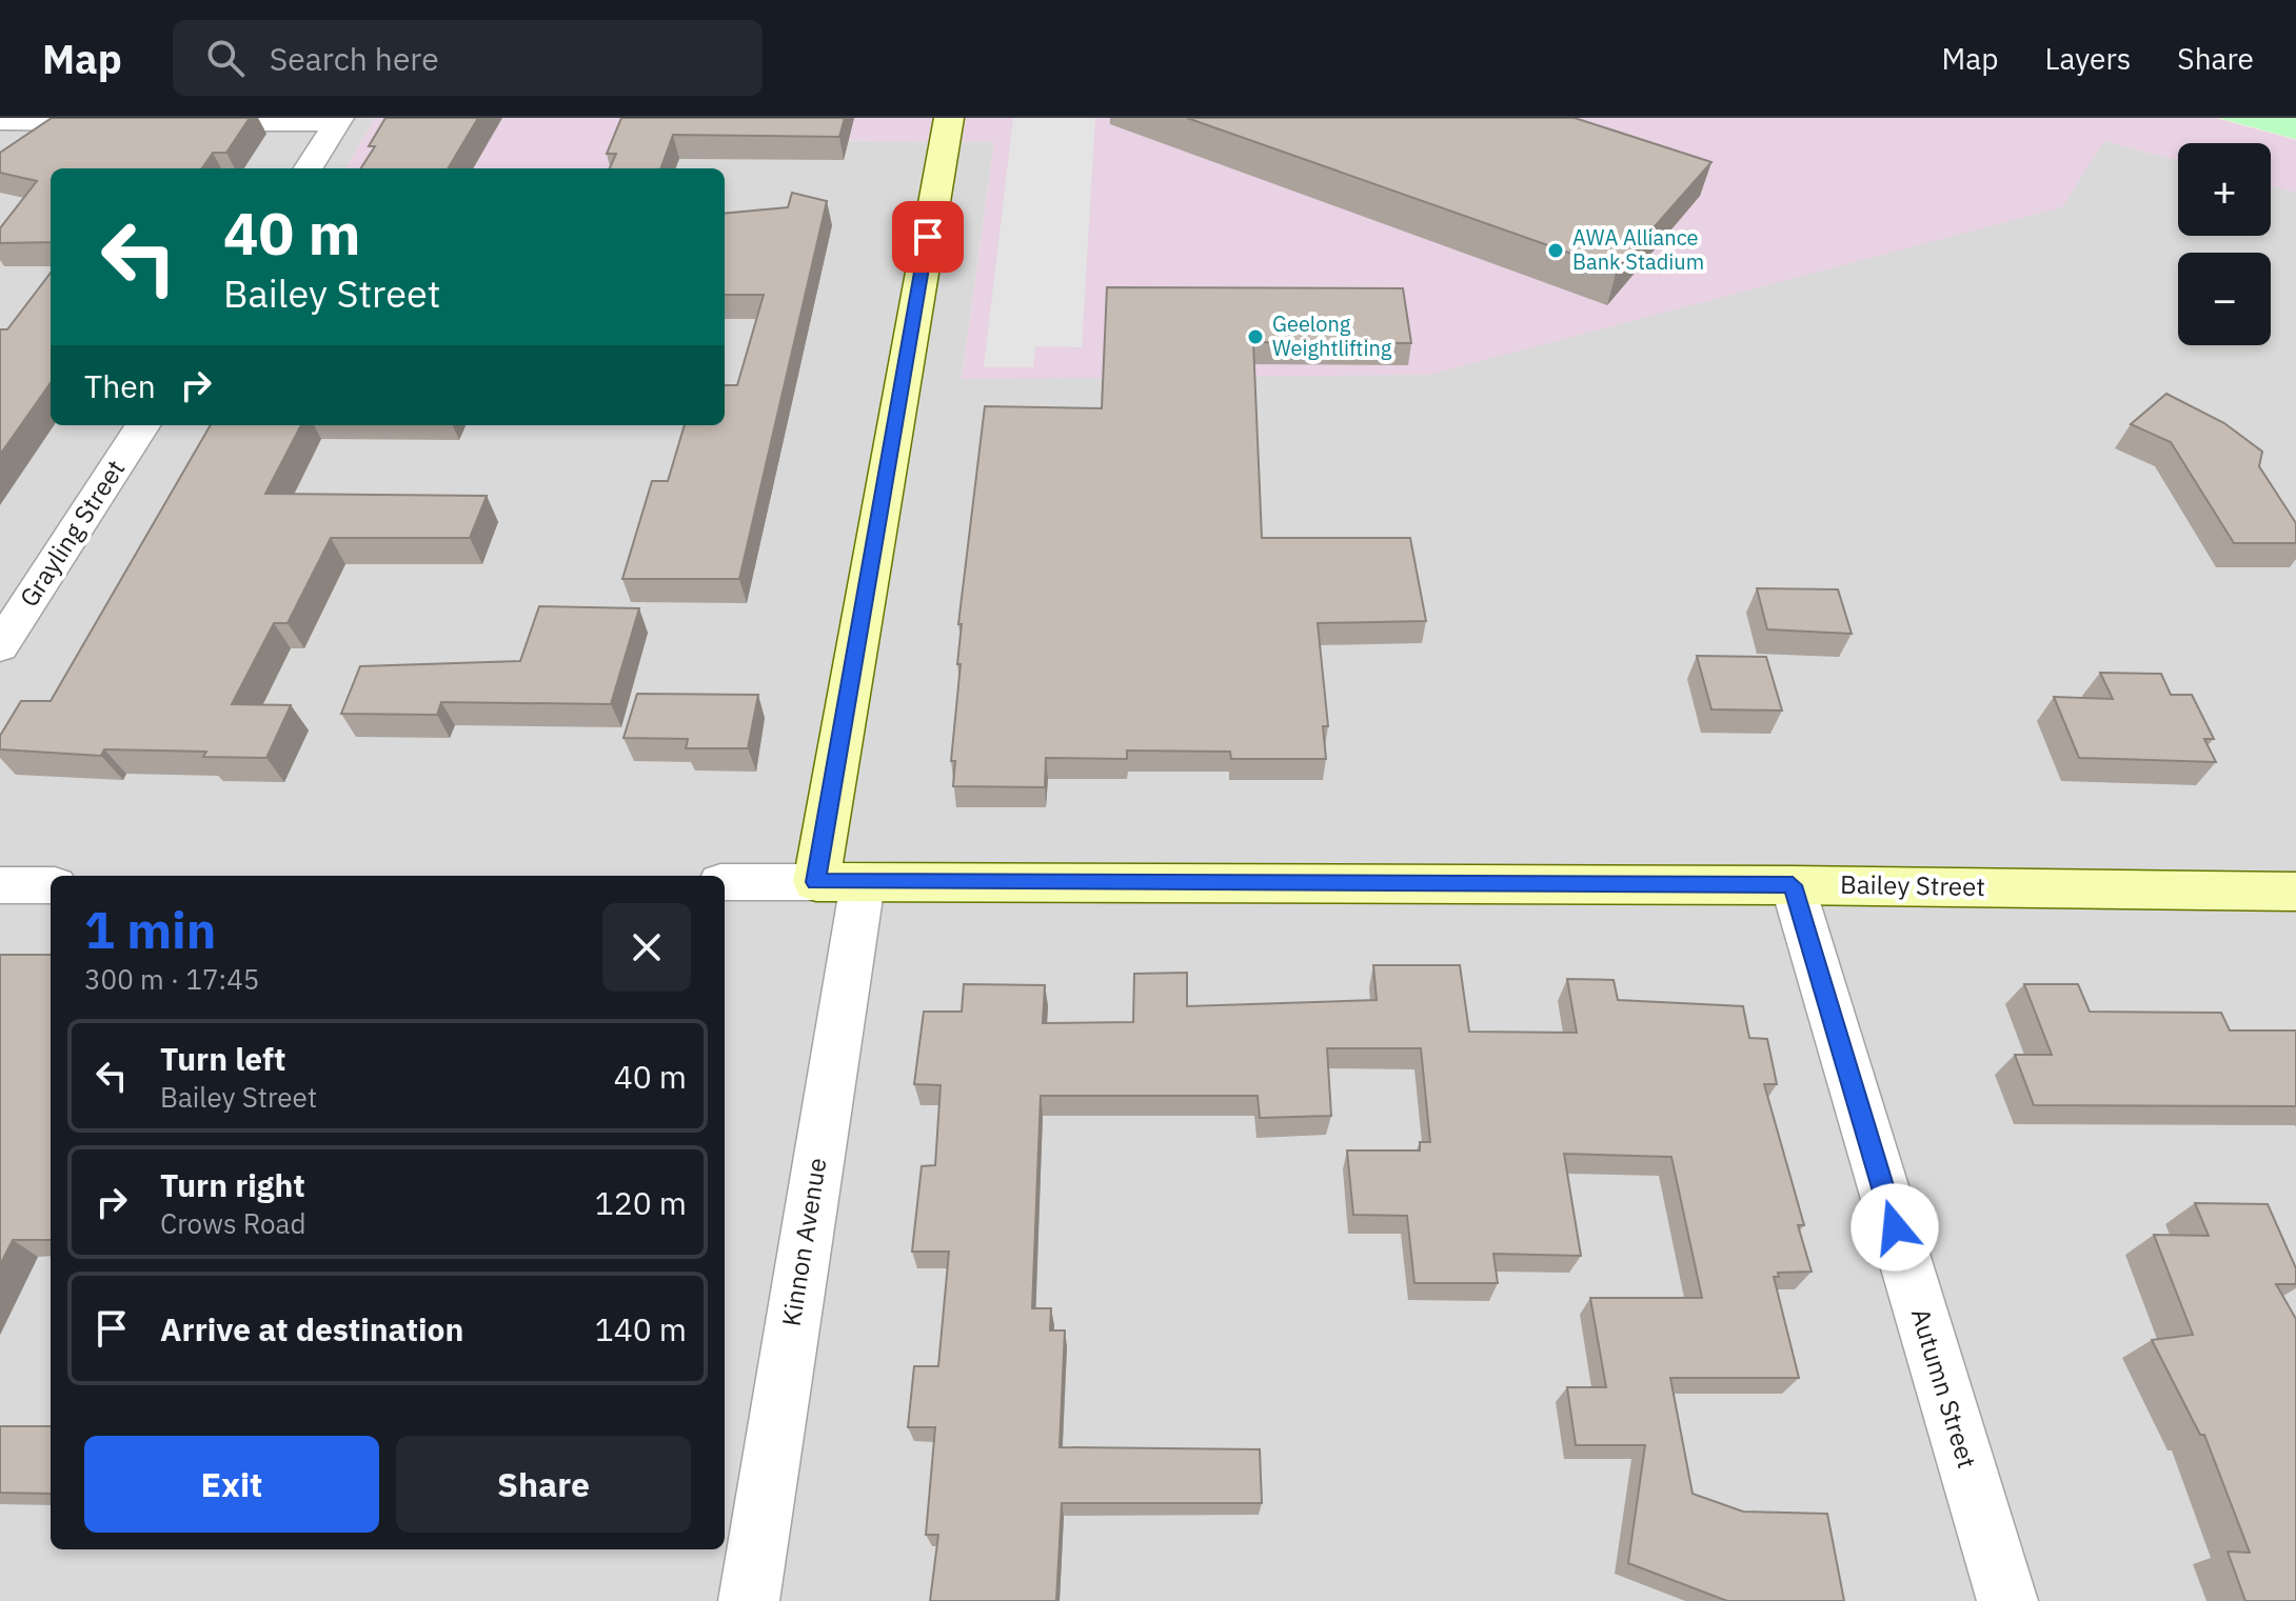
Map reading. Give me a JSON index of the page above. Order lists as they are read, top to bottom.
{
  "streets": {
    "street": [
      "Grayling Street",
      "Bailey Street",
      "Kinnon Avenue",
      "Autumn Street"
    ]
  },
  "crossings": [
    ["Bailey Street", "Kinnon Avenue"],
    ["Bailey Street", "Autumn Street"]
  ],
  "places": ["AWA Alliance Bank Stadium", "Geelong Weightlifting"],
  "page": {
    "header": "Map",
    "search": "Search here",
    "nav": ["Map", "Layers", "Share"],
    "map_buttons": ["+", "−"],
    "turn": ["40 m", "Bailey Street"],
    "then": "Then",
    "heading": ["1 min", "300 m · 17:45"],
    "list": [
      {
        "name": "Turn left",
        "note": "Bailey Street",
        "value": "40 m"
      },
      {
        "name": "Turn right",
        "note": "Crows Road",
        "value": "120 m"
      },
      {
        "name": "Arrive at destination",
        "value": "140 m"
      }
    ],
    "buttons": ["Exit", "Share"]
  }
}
